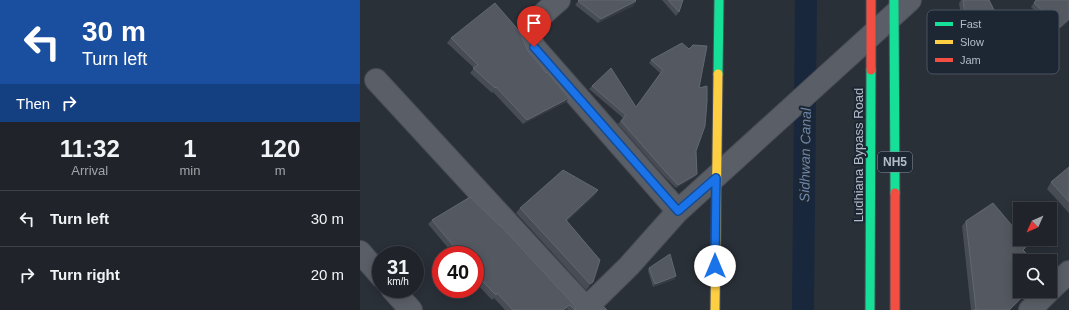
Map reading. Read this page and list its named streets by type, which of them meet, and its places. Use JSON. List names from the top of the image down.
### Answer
{
  "streets": {
    "main road": ["Ludhiana Bypass Road", "NH5"]
  },
  "water": ["Sidhwan Canal"],
  "legend": ["Fast", "Slow", "Jam"],
  "north": "bottom left",
  "page": {
    "turn": ["30 m", "Turn left"],
    "then": "Then",
    "eta": [
      "11:32",
      "Arrival",
      "1",
      "min",
      "120",
      "m"
    ],
    "list": [
      {
        "name": "Turn left",
        "value": "30 m"
      },
      {
        "name": "Turn right",
        "value": "20 m"
      }
    ],
    "speed": "31 km/h",
    "limit": "40"
  }
}
